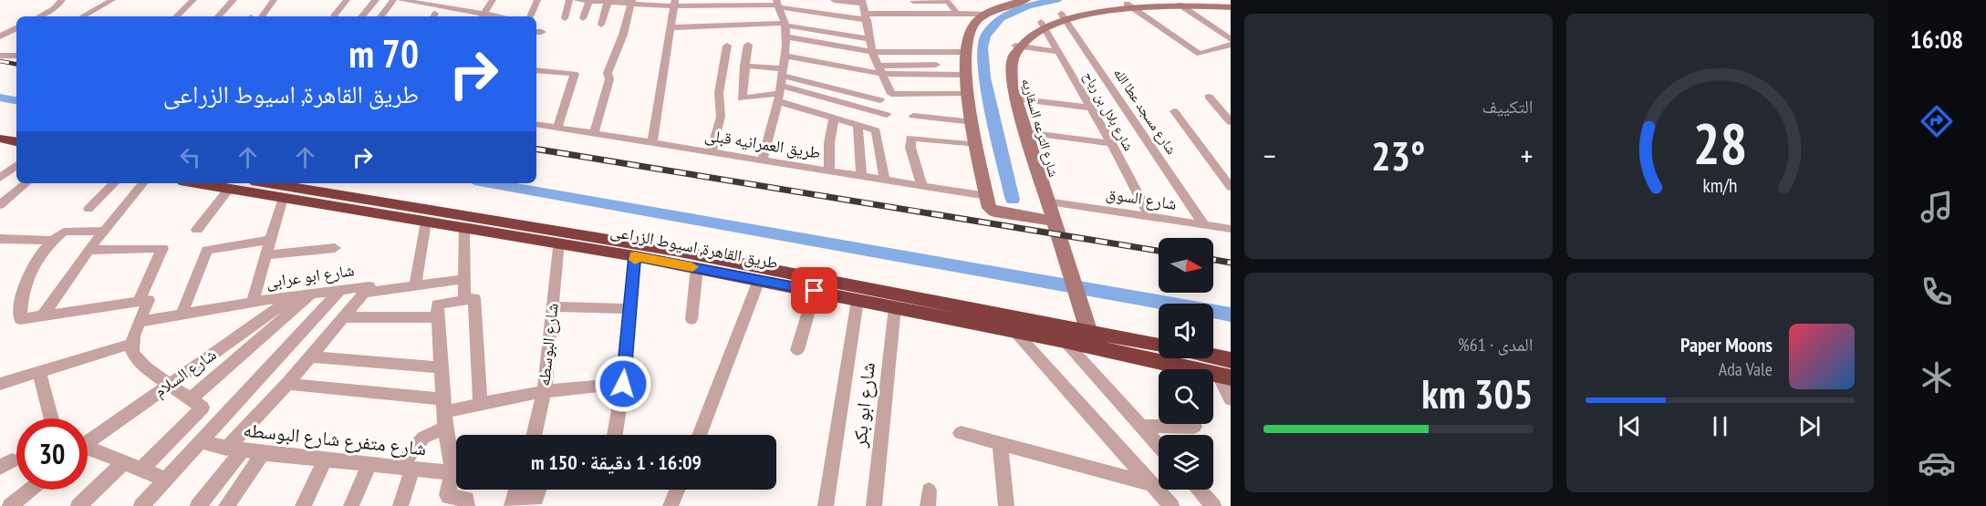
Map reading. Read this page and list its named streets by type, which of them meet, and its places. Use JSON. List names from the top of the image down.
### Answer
{
  "streets": {
    "highway": ["طريق القاهرة, اسيوط الزراعى"],
    "street": [
      "شارع بلال بن رباح",
      "شارع مسجد عطا الله",
      "شارع الترعه السقاريه",
      "طريق العمرانيه قبلى",
      "شارع السوق",
      "شارع ابو عرابى",
      "شارع البوسطه",
      "شارع السلام",
      "شارع ابو بكر",
      "شارع متفرع شارع البوسطه"
    ]
  },
  "crossings": [
    ["شارع بلال بن رباح", "شارع السوق"],
    ["شارع مسجد عطا الله", "شارع السوق"],
    ["شارع الترعه السقاريه", "شارع السوق"],
    ["شارع الترعه السقاريه", "طريق القاهرة, اسيوط الزراعى"],
    ["طريق القاهرة, اسيوط الزراعى", "شارع البوسطه"],
    ["طريق القاهرة, اسيوط الزراعى", "شارع ابو بكر"],
    ["شارع ابو عرابى", "شارع السلام"],
    ["شارع ابو عرابى", "شارع متفرع شارع البوسطه"]
  ],
  "north": "right",
  "page": {
    "tabs": "16:08",
    "tile": [
      "التكييف",
      ["المدى · 61%", "305 km"]
    ],
    "turn": ["70 m", "طريق القاهرة, اسيوط الزراعى"],
    "heat": ["−", "23°", "+"],
    "song": ["Paper Moons", "Ada Vale"],
    "limit": "30",
    "trip": "16:09 · 1 دقيقة · 150 m",
    "gauge": ["28", "km/h"]
  }
}
